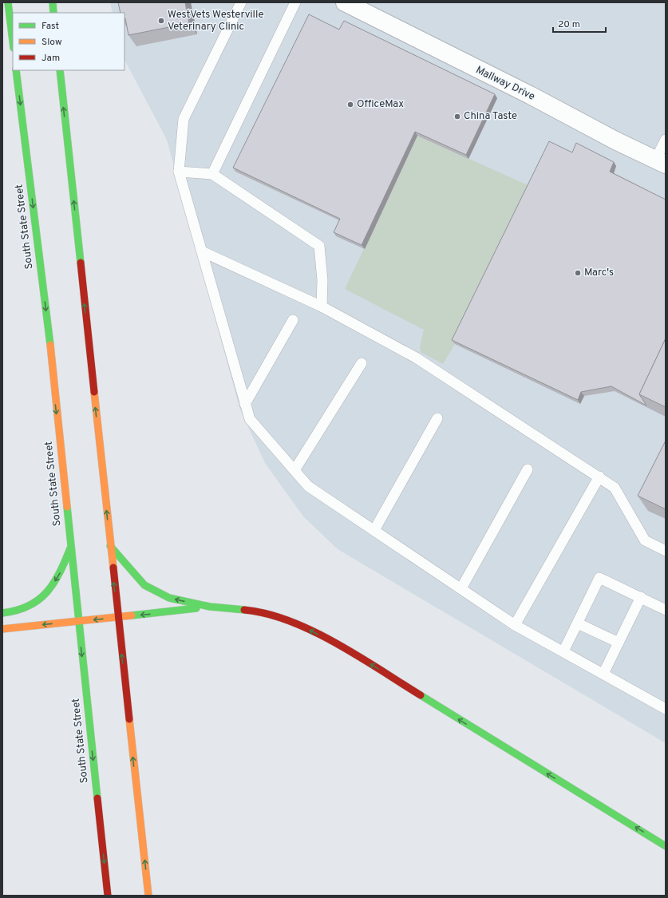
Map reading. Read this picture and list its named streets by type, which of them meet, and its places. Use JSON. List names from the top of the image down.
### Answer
{
  "streets": {
    "main road": ["South State Street"],
    "street": ["Mallway Drive"]
  },
  "places": [
    "WestVets Westerville Veterinary Clinic",
    "OfficeMax",
    "China Taste",
    "Marc's"
  ],
  "legend": ["Fast", "Slow", "Jam"],
  "scale_bar": "20 m"
}
